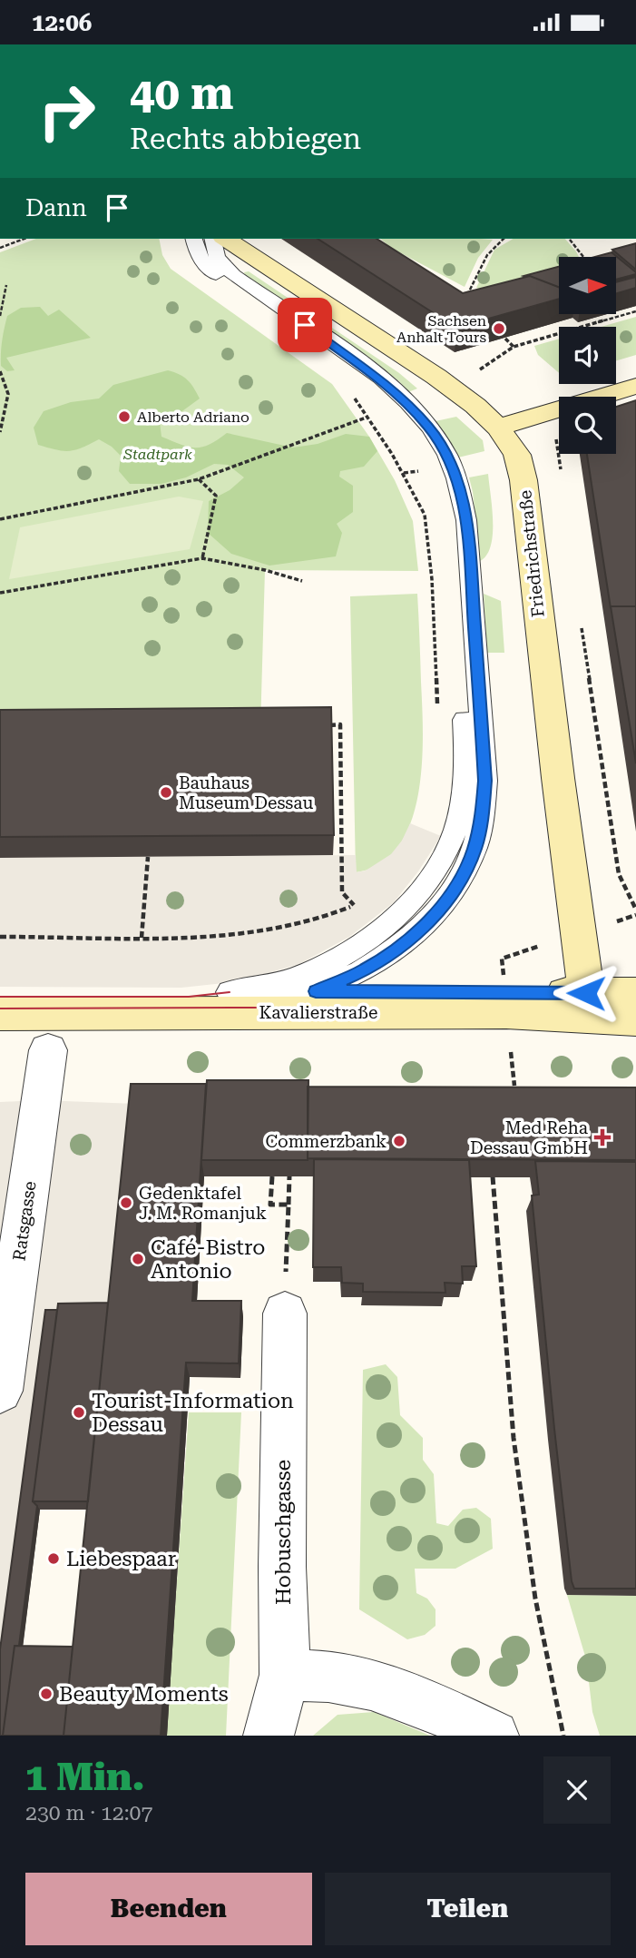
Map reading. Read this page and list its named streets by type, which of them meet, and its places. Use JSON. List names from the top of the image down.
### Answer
{
  "streets": {
    "street": [
      "Friedrichstraße",
      "Kavalierstraße",
      "Ratsgasse",
      "Hobuschgasse"
    ]
  },
  "crossings": [
    ["Friedrichstraße", "Kavalierstraße"]
  ],
  "parks": ["Stadtpark"],
  "places": {
    "other": [
      "Sachsen Anhalt Tours",
      "Alberto Adriano",
      "Bauhaus Museum Dessau",
      "Commerzbank",
      "Gedenktafel J. M. Romanjuk",
      "Café-Bistro Antonio",
      "Tourist-Information Dessau",
      "Liebespaar",
      "Beauty Moments"
    ],
    "health": ["Med Reha Dessau GmbH"]
  },
  "north": "right",
  "page": {
    "status": "12:06",
    "turn": ["40 m", "Rechts abbiegen"],
    "then": "Dann",
    "heading": ["1 Min.", "230 m · 12:07"],
    "buttons": ["Beenden", "Teilen"]
  }
}
